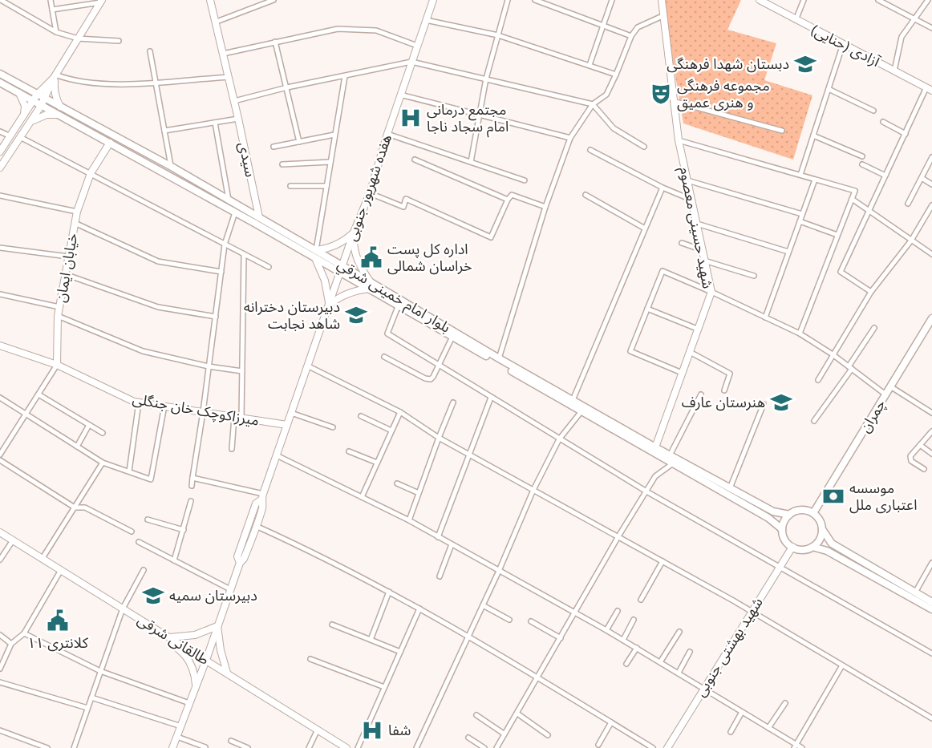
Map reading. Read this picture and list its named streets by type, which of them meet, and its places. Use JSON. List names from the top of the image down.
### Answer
{
  "streets": {
    "main road": [
      "آزادی (حنایی)",
      "سیدی",
      "هفده شهریور جنوبی",
      "شهید حسینی معصوم",
      "خیابان ایمان",
      "بلوار امام خمینی شرقي",
      "میرزاکوچک خان جنگلی",
      "چمران",
      "طالقانی شرقی",
      "شهید بهشتی جنوبی"
    ]
  },
  "crossings": [
    ["سیدی", "بلوار امام خمینی شرقي"],
    ["هفده شهریور جنوبی", "بلوار امام خمینی شرقي"],
    ["هفده شهریور جنوبی", "میرزاکوچک خان جنگلی"],
    ["هفده شهریور جنوبی", "طالقانی شرقی"],
    ["شهید حسینی معصوم", "بلوار امام خمینی شرقي"],
    ["خیابان ایمان", "بلوار امام خمینی شرقي"],
    ["خیابان ایمان", "میرزاکوچک خان جنگلی"],
    ["بلوار امام خمینی شرقي", "چمران"],
    ["بلوار امام خمینی شرقي", "شهید بهشتی جنوبی"],
    ["چمران", "شهید بهشتی جنوبی"]
  ],
  "places": {
    "school or university": [
      "دبستان شهدا فرهنگی",
      "دبیرستان دخترانه شاهد نجابت",
      "هنرستان عارف",
      "دبیرستان سمیه"
    ],
    "theatre": ["مجموعه فرهنگی و هنری عمیق"],
    "hospital": ["مجتمع درمانی امام سجاد ناجا", "شفا"],
    "public building": ["اداره کل پست خراسان شمالی", "کلانتری ۱۱"],
    "bank": ["موسسه اعتباری ملل"]
  }
}
